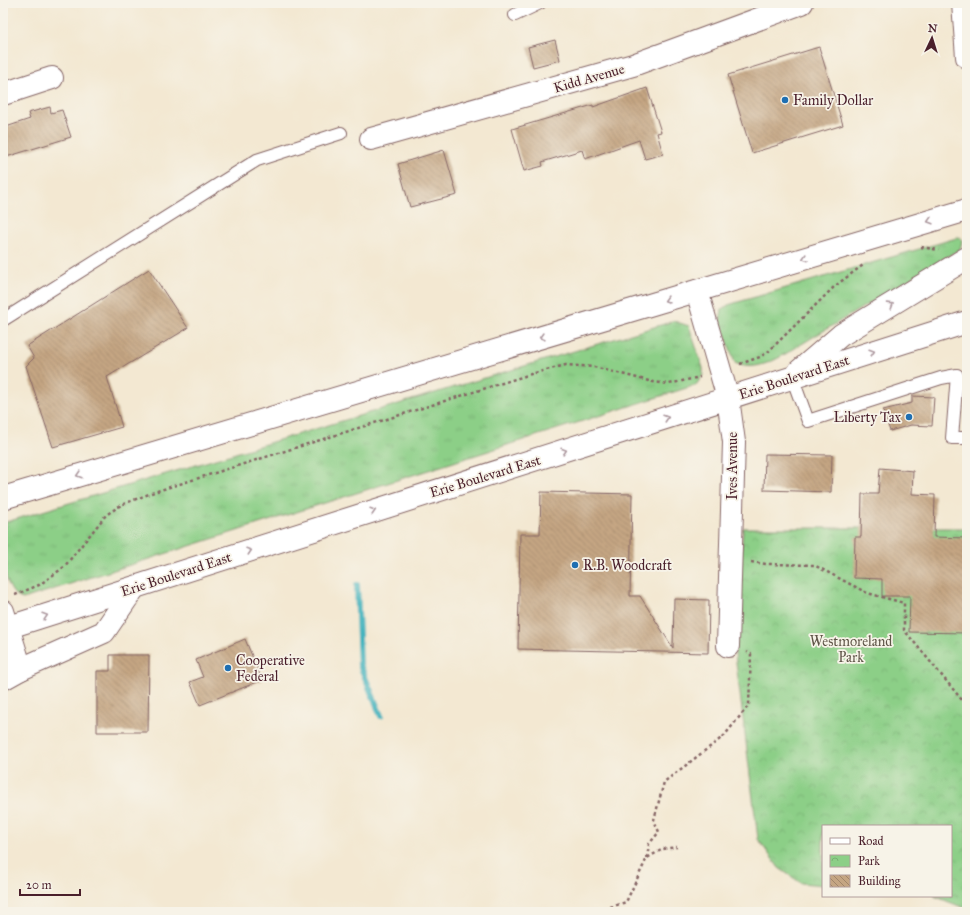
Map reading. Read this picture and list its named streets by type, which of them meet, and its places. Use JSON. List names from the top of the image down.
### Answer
{
  "streets": {
    "main road": ["Kidd Avenue", "Erie Boulevard East", "Ives Avenue"]
  },
  "crossings": [
    ["Erie Boulevard East", "Ives Avenue"]
  ],
  "parks": ["Westmoreland Park"],
  "places": [
    "Family Dollar",
    "Liberty Tax",
    "R.B. Woodcraft",
    "Cooperative Federal"
  ],
  "legend": ["Road", "Park", "Building"],
  "scale_bar": "20 m",
  "north": "top"
}
